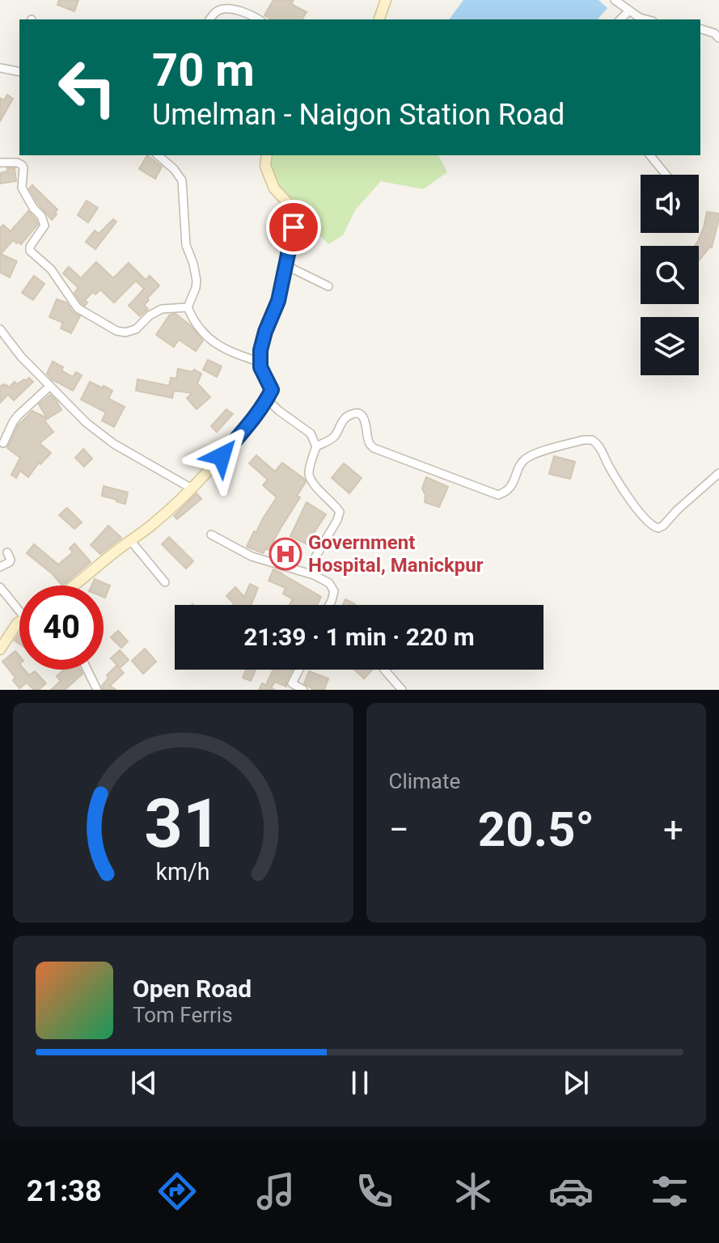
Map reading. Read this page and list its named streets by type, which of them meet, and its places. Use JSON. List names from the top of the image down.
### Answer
{
  "places": {
    "hospital": ["Government Hospital, Manickpur"]
  },
  "page": {
    "turn": ["70 m", "Umelman - Naigon Station Road"],
    "limit": "40",
    "trip": "21:39 · 1 min · 220 m",
    "tile": "Climate",
    "heat": ["−", "20.5°", "+"],
    "song": ["Open Road", "Tom Ferris"],
    "tabs": "21:38",
    "gauge": ["31", "km/h"]
  }
}
